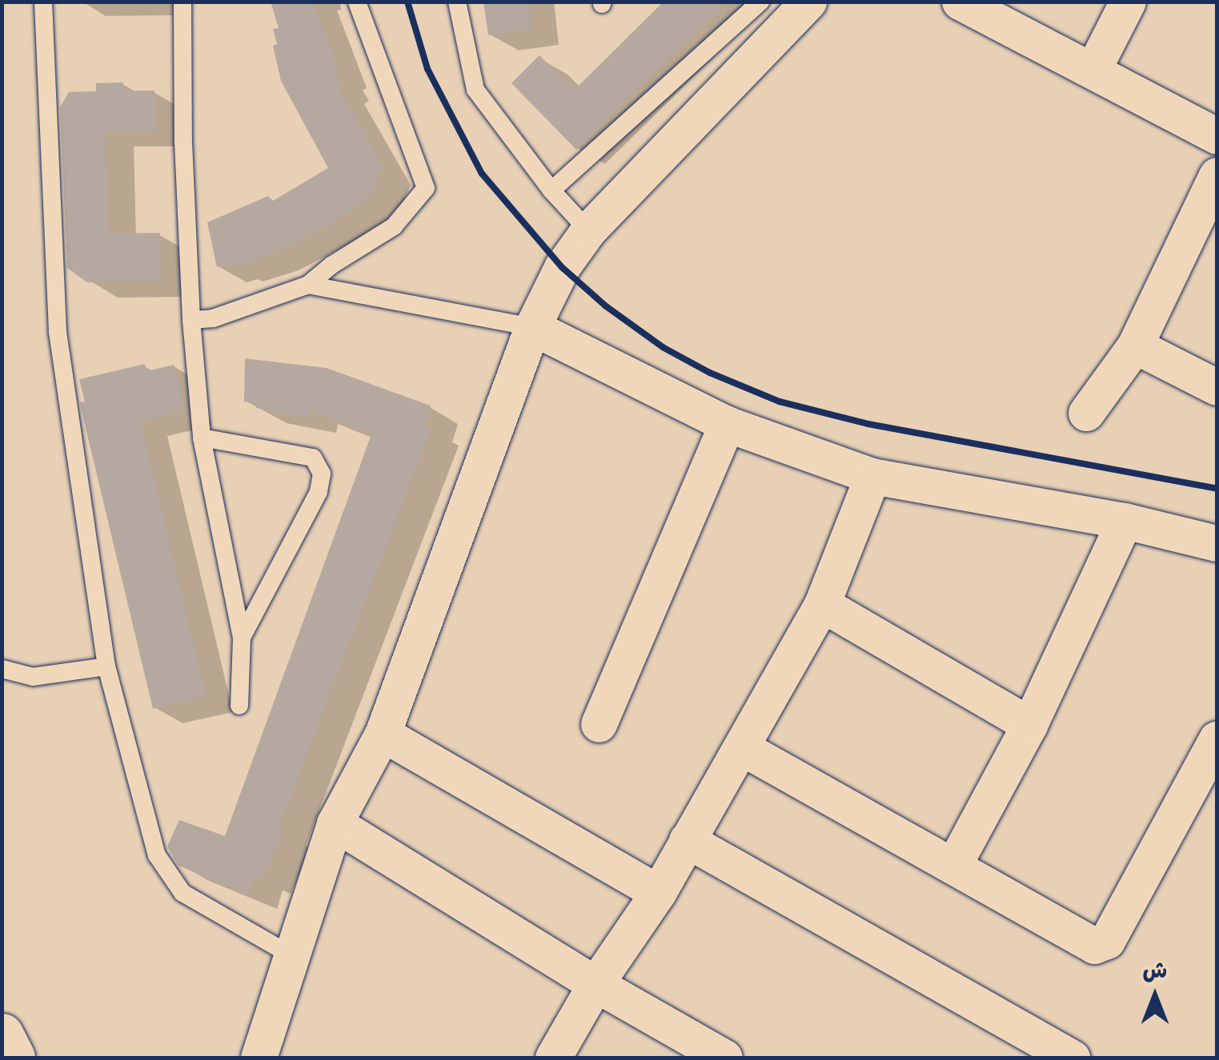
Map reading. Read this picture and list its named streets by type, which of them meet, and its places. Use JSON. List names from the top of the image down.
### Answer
{
  "north": "top"
}
